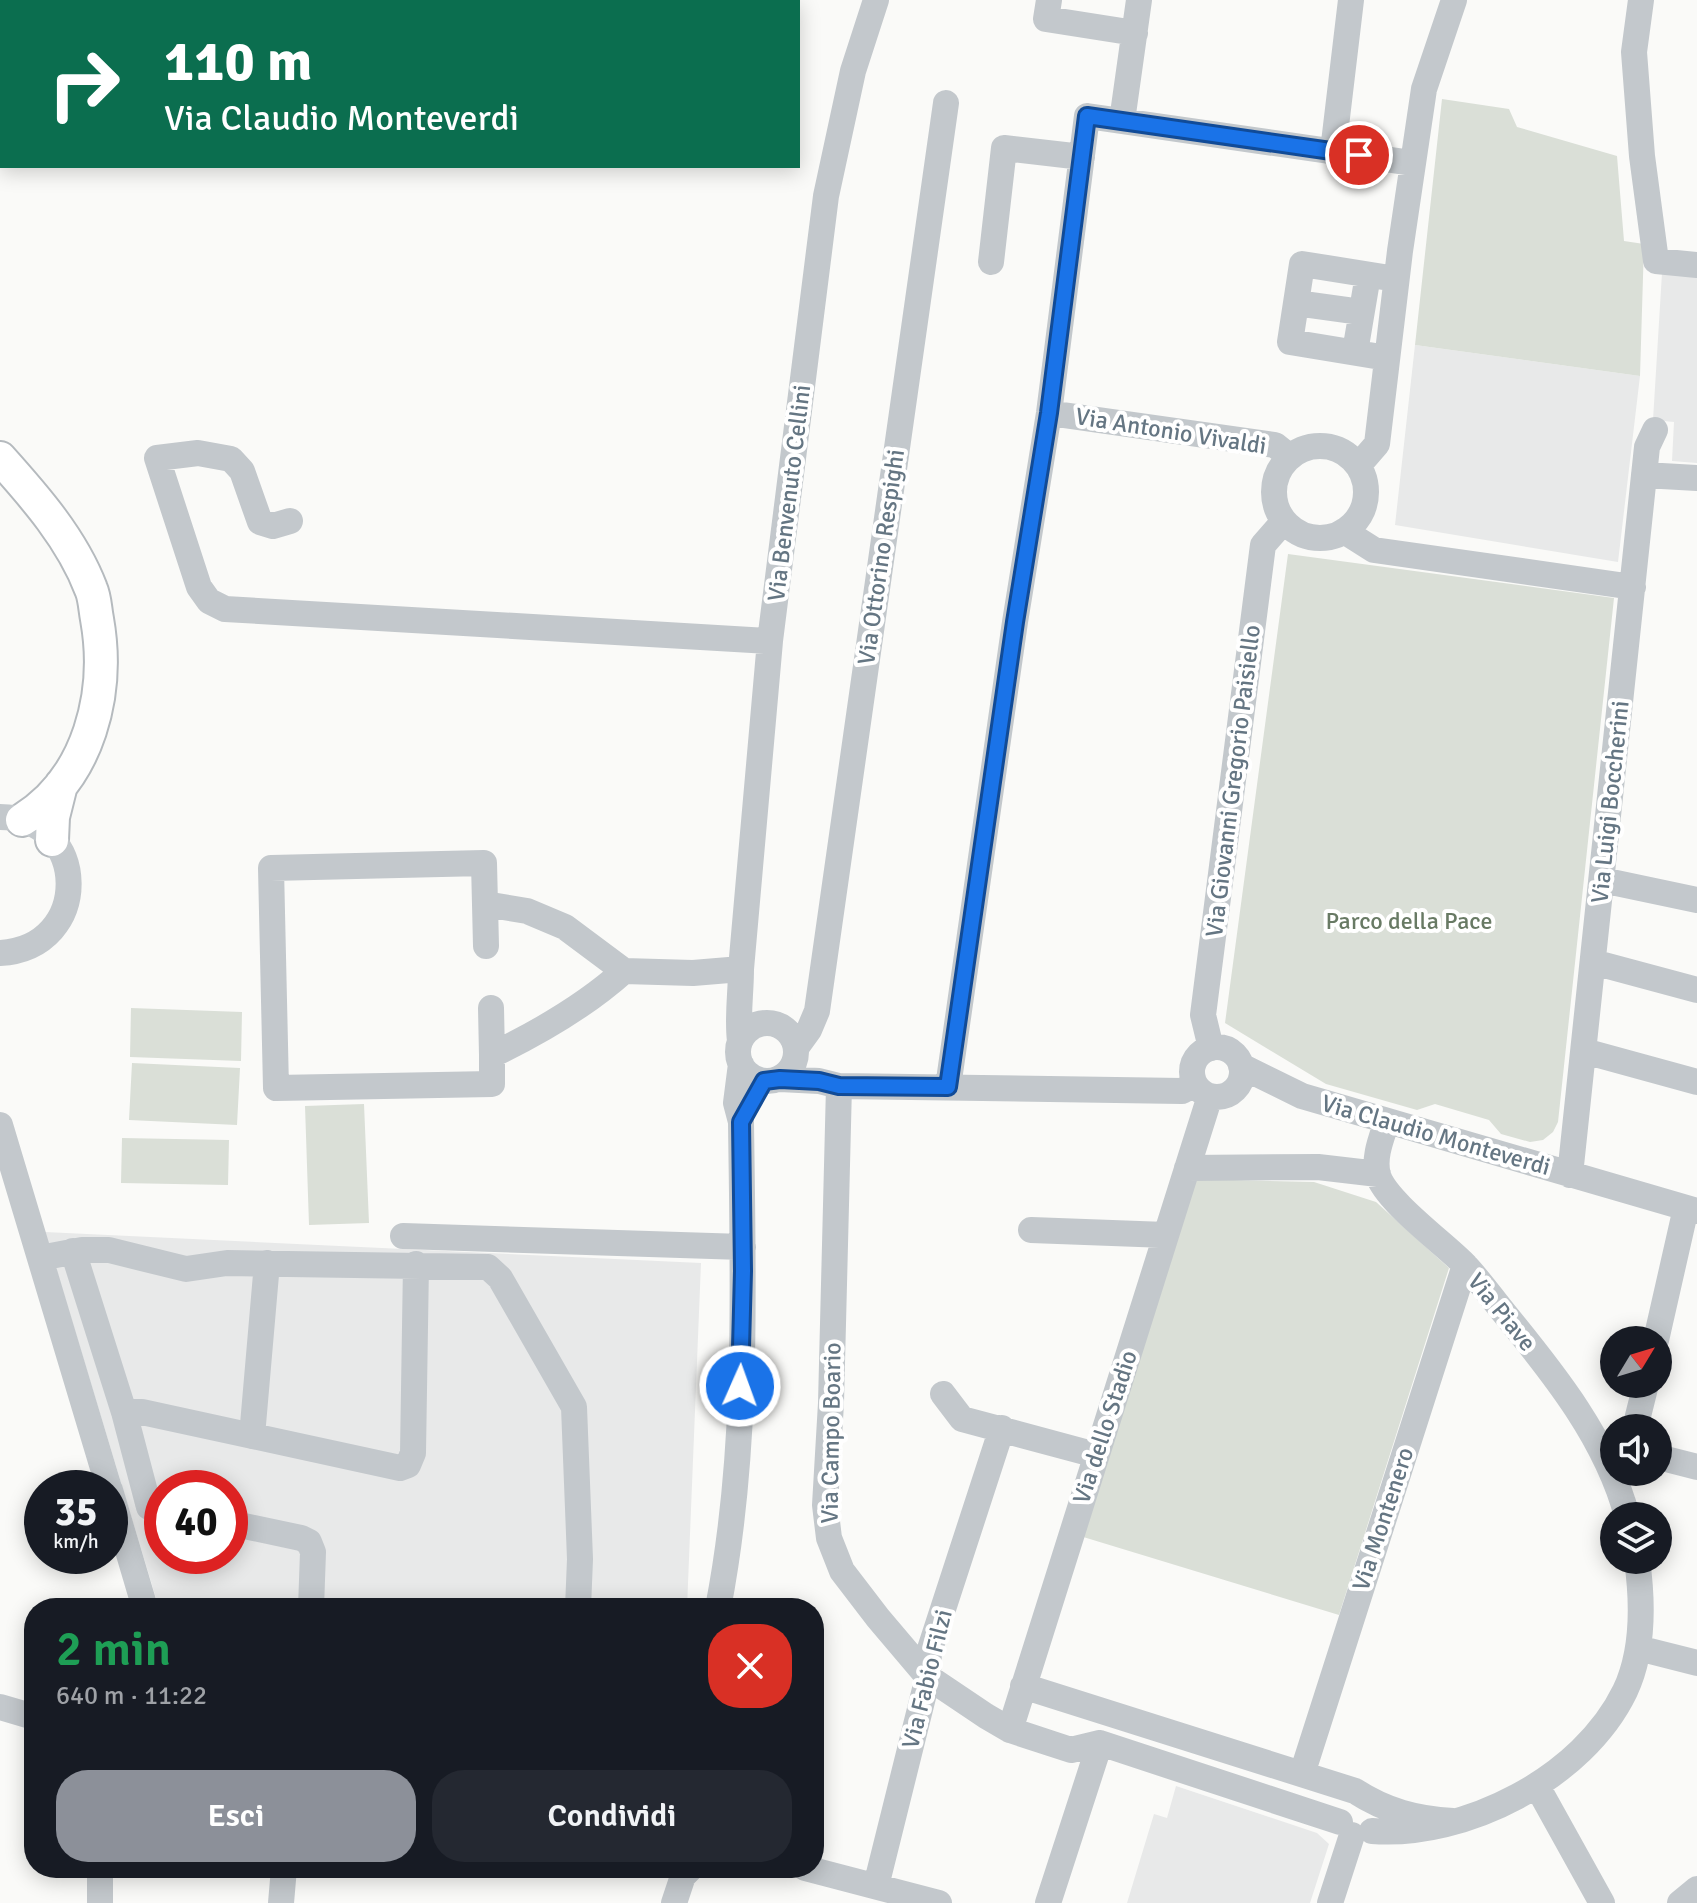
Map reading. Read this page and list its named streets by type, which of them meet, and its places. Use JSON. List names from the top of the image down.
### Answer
{
  "streets": {
    "street": [
      "Via Antonio Vivaldi",
      "Via Benvenuto Cellini",
      "Via Ottorino Respighi",
      "Via Giovanni Gregorio Paisiello",
      "Via Luigi Boccherini",
      "Via Claudio Monteverdi",
      "Via Piave",
      "Via dello Stadio",
      "Via Campo Boario",
      "Via Montenero",
      "Via Fabio Filzi"
    ]
  },
  "crossings": [
    ["Via Antonio Vivaldi", "Via Giovanni Gregorio Paisiello"],
    ["Via Ottorino Respighi", "Via Claudio Monteverdi"],
    ["Via Giovanni Gregorio Paisiello", "Via dello Stadio"],
    ["Via Luigi Boccherini", "Via Claudio Monteverdi"],
    ["Via Claudio Monteverdi", "Via dello Stadio"],
    ["Via Claudio Monteverdi", "Via Campo Boario"],
    ["Via Piave", "Via Montenero"],
    ["Via dello Stadio", "Via Campo Boario"],
    ["Via Campo Boario", "Via Fabio Filzi"]
  ],
  "parks": ["Parco della Pace"],
  "north": "top right",
  "page": {
    "turn": ["110 m", "Via Claudio Monteverdi"],
    "speed": "35 km/h",
    "limit": "40",
    "heading": ["2 min", "640 m · 11:22"],
    "buttons": ["Esci", "Condividi"]
  }
}
